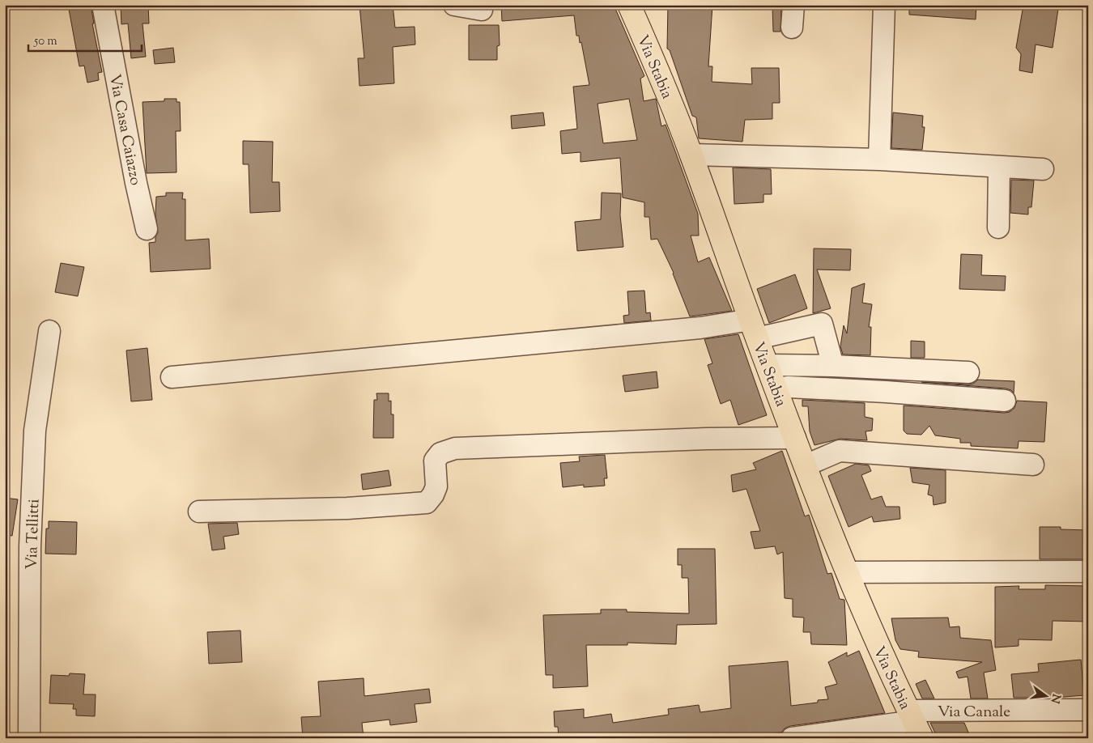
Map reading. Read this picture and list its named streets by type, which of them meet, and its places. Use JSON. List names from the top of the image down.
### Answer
{
  "streets": {
    "main road": ["Via Stabia"],
    "street": ["Via Casa Caiazzo", "Via Tellitti", "Via Canale"]
  },
  "crossings": [
    ["Via Stabia", "Via Canale"]
  ],
  "scale_bar": "50 m",
  "north": "right"
}
